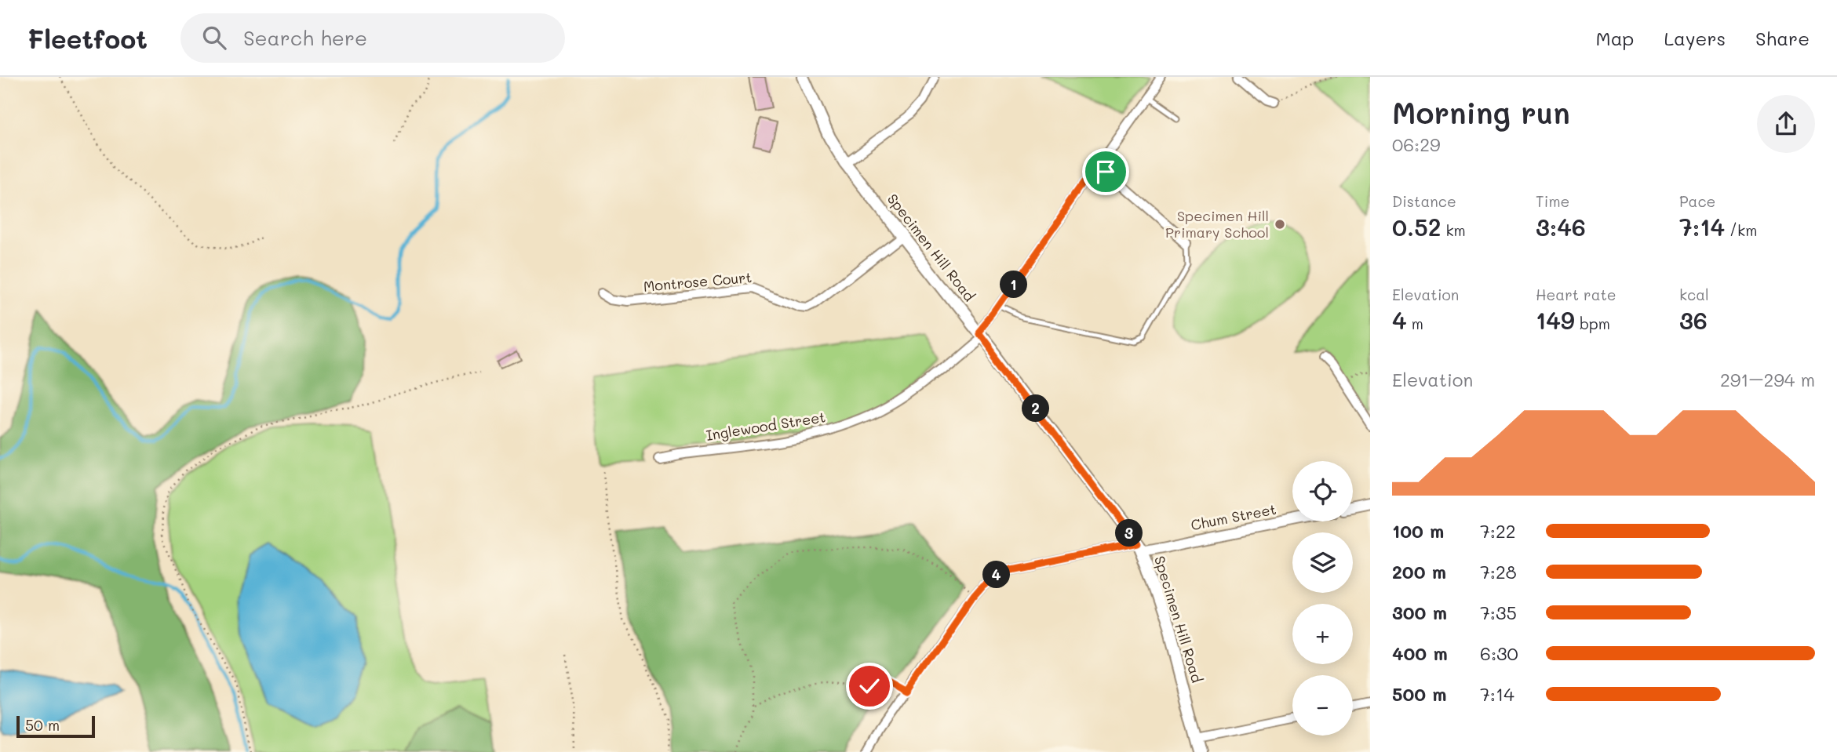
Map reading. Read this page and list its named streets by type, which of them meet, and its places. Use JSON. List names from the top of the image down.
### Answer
{
  "streets": {
    "main road": ["Specimen Hill Road"],
    "street": ["Montrose Court", "Inglewood Street", "Chum Street"]
  },
  "crossings": [
    ["Specimen Hill Road", "Montrose Court"],
    ["Specimen Hill Road", "Inglewood Street"],
    ["Specimen Hill Road", "Chum Street"]
  ],
  "places": ["Specimen Hill Primary School"],
  "scale_bar": "50 m",
  "page": {
    "header": "Fleetfoot",
    "search": "Search here",
    "nav": ["Map", "Layers", "Share"],
    "heading": ["Morning run", "06:29"],
    "stats": [
      ["Distance", "0.52 km"],
      ["Time", "3:46"],
      ["Pace", "7:14 /km"],
      ["Elevation", "4 m"],
      ["Heart rate", "149 bpm"],
      ["kcal", "36"]
    ],
    "pins": [
      "1",
      "2",
      "3",
      "4"
    ],
    "chart": ["Elevation", "291–294 m"],
    "map_buttons": ["+", "−"],
    "list": [
      {
        "name": "100 m",
        "note": "7:22"
      },
      {
        "name": "200 m",
        "note": "7:28"
      },
      {
        "name": "300 m",
        "note": "7:35"
      },
      {
        "name": "400 m",
        "note": "6:30"
      },
      {
        "name": "500 m",
        "note": "7:14"
      }
    ],
    "scale": "50 m"
  }
}
